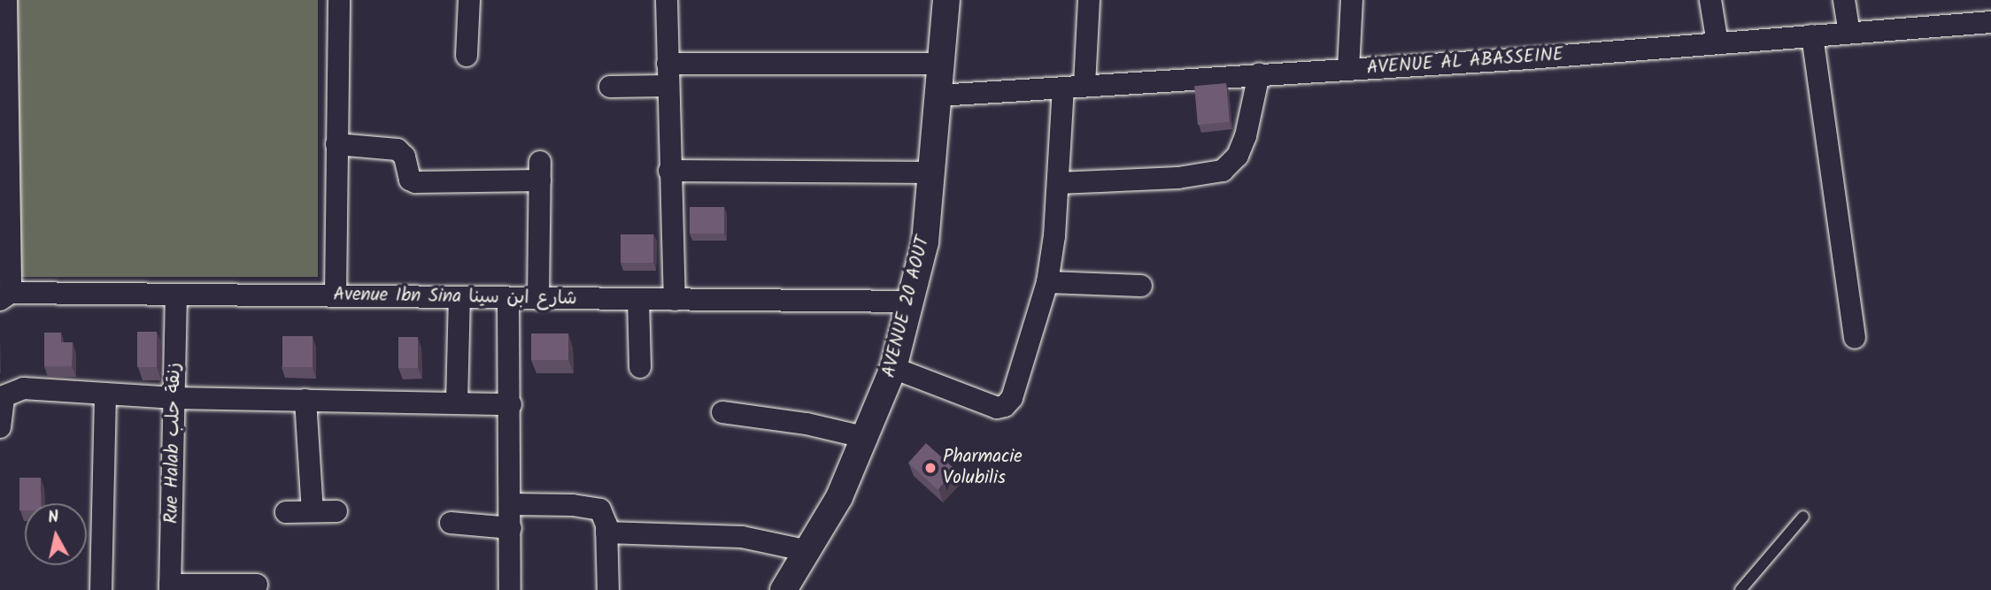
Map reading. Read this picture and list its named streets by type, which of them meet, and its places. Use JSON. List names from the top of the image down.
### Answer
{
  "streets": {
    "street": [
      "AVENUE AL ABASSEINE",
      "Avenue Ibn Sina شارع ابن سينا",
      "AVENUE 20 AOUT",
      "Rue Halab زنقة حلب"
    ]
  },
  "crossings": [
    ["AVENUE AL ABASSEINE", "AVENUE 20 AOUT"],
    ["Avenue Ibn Sina شارع ابن سينا", "AVENUE 20 AOUT"],
    ["Avenue Ibn Sina شارع ابن سينا", "Rue Halab زنقة حلب"]
  ],
  "places": ["Pharmacie Volubilis"],
  "north": "top"
}
